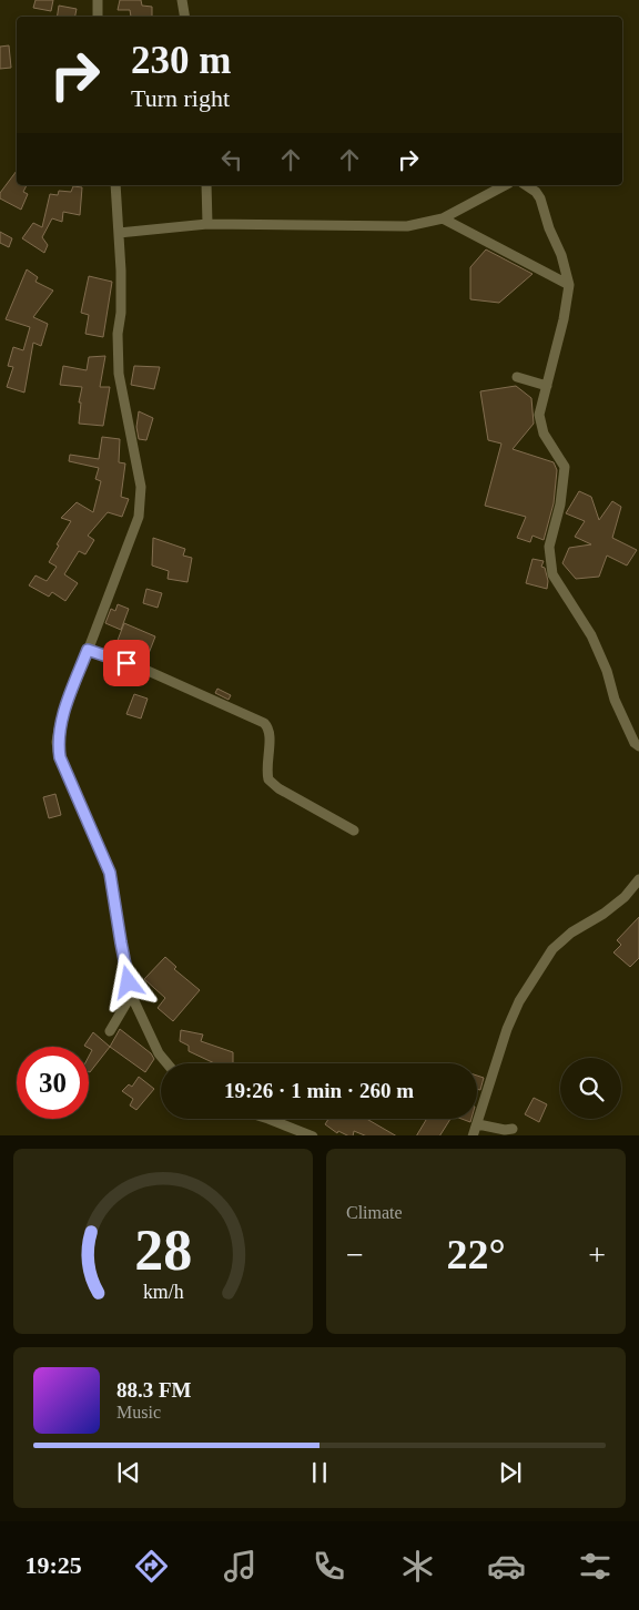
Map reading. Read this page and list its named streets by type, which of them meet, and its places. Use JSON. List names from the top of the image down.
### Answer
{
  "page": {
    "turn": ["230 m", "Turn right"],
    "limit": "30",
    "trip": "19:26 · 1 min · 260 m",
    "tile": "Climate",
    "heat": ["−", "22°", "+"],
    "song": ["88.3 FM", "Music"],
    "tabs": "19:25",
    "gauge": ["28", "km/h"]
  }
}
